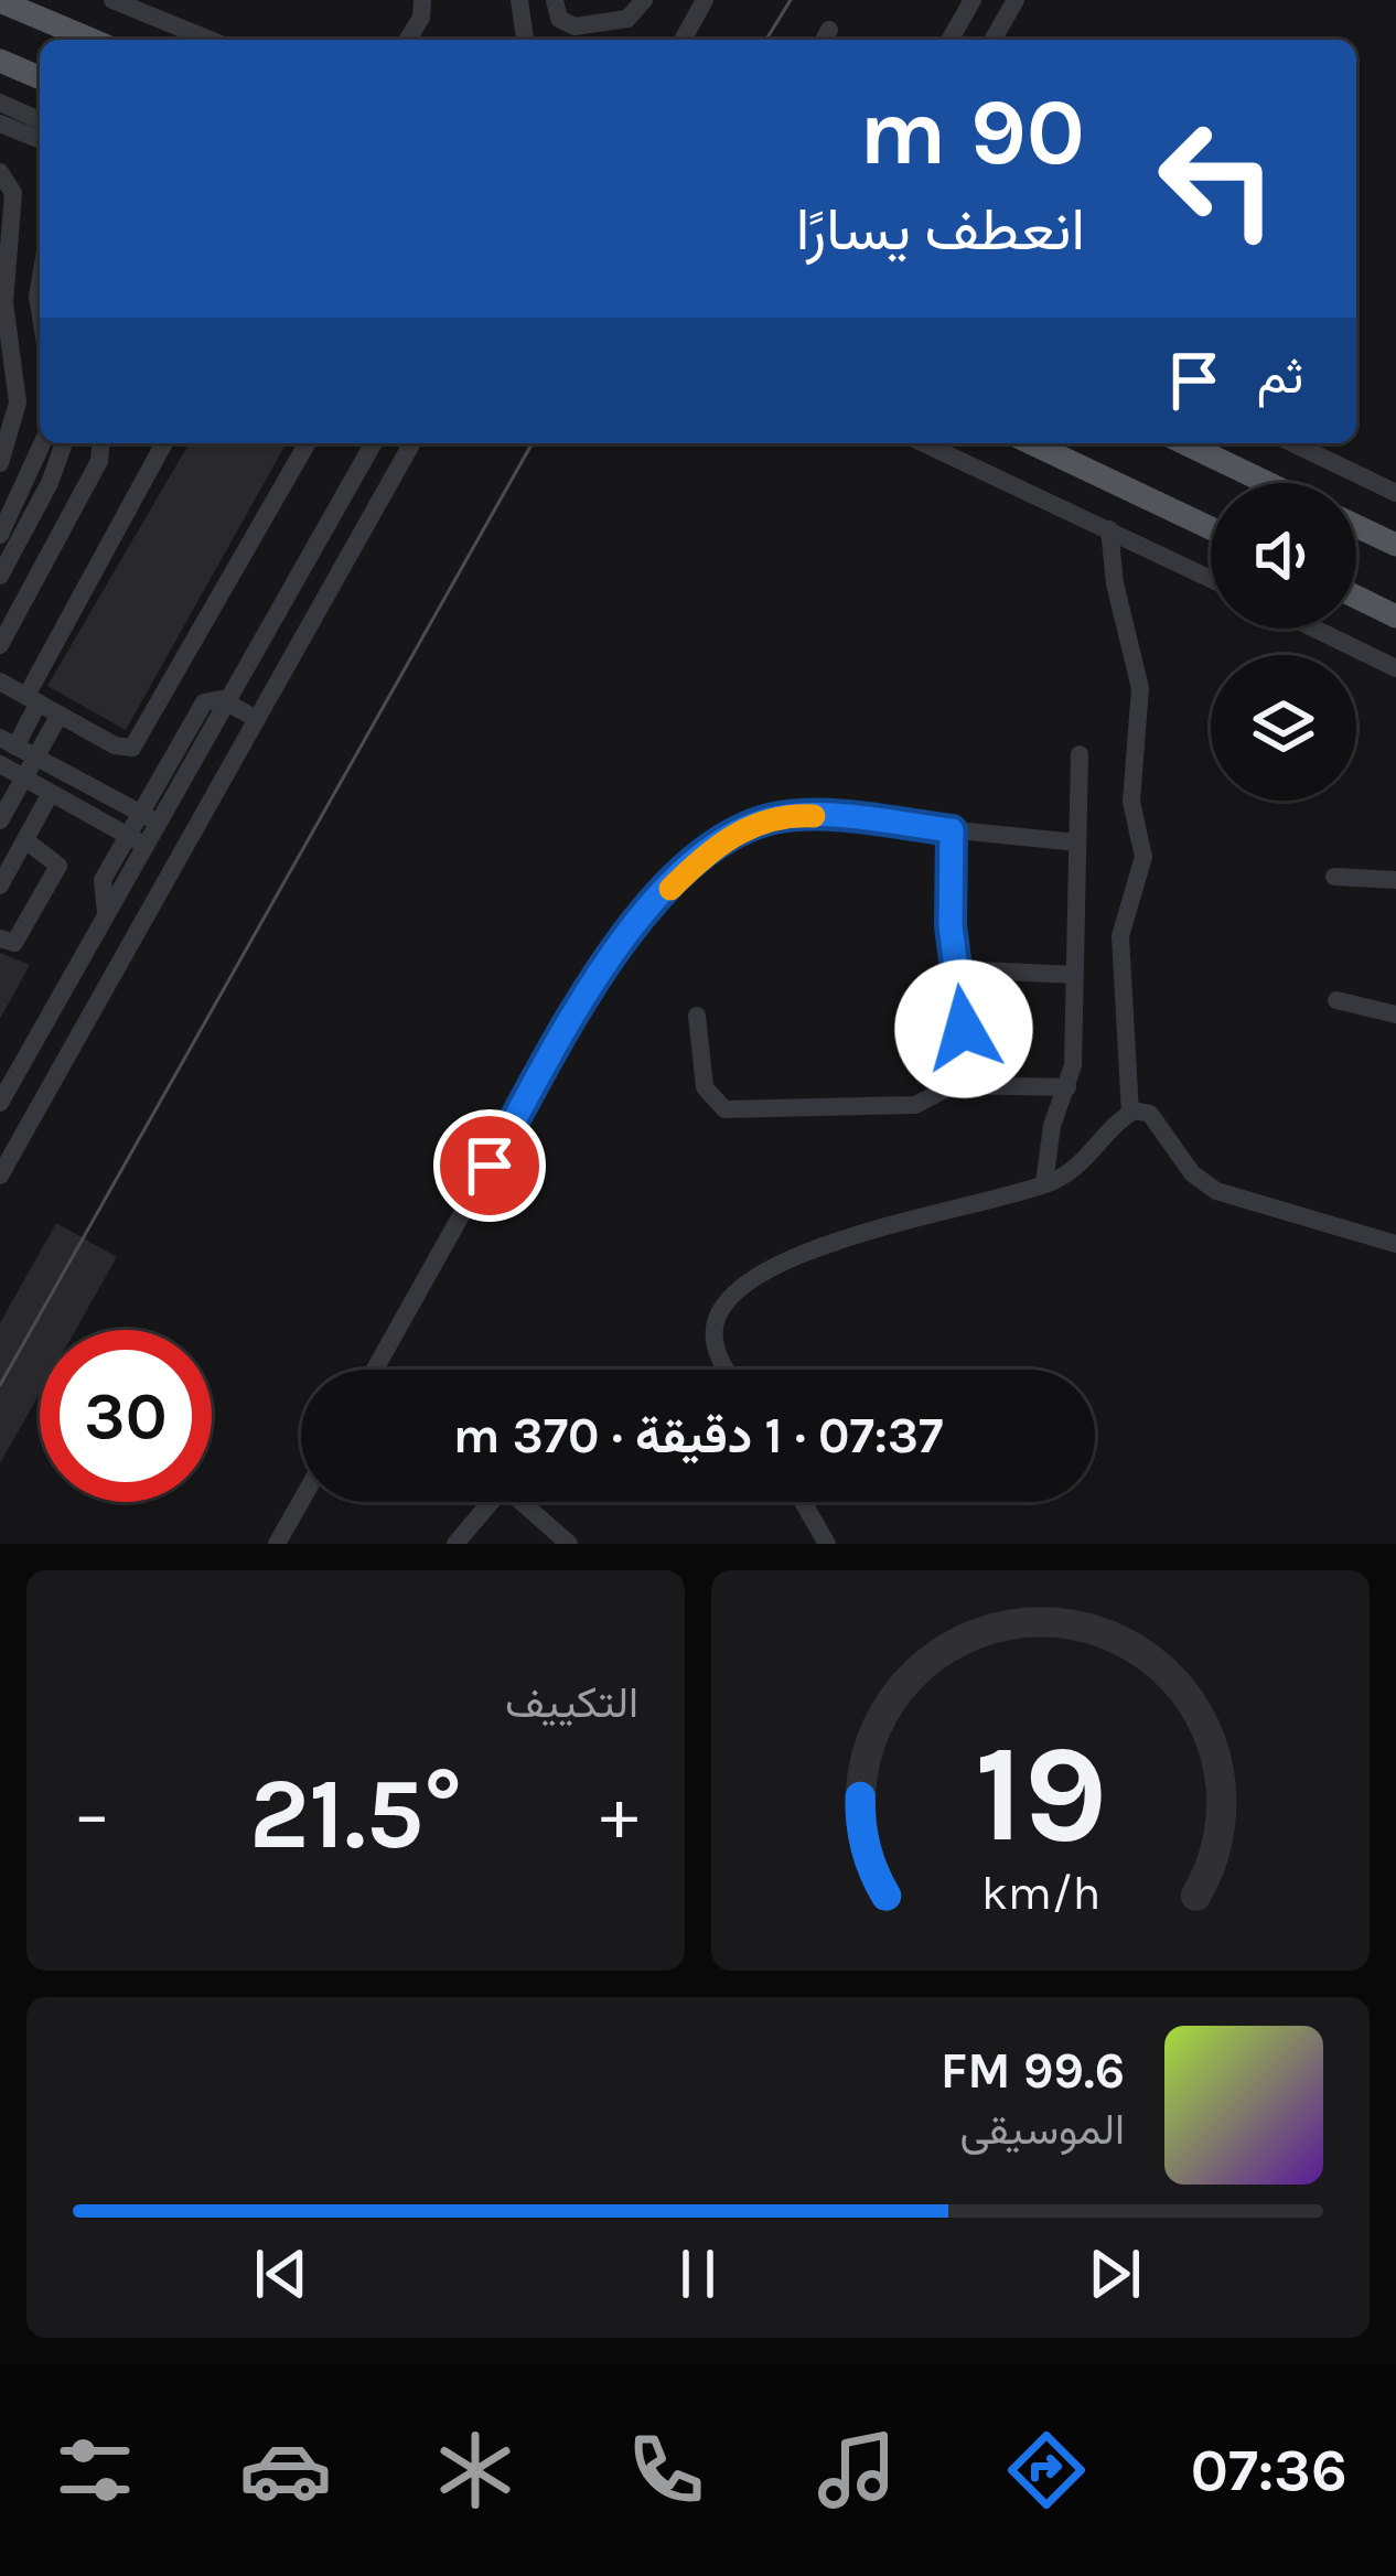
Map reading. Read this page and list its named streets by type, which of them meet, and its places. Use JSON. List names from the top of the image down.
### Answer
{
  "page": {
    "turn": ["90 m", "انعطف يسارًا"],
    "then": "ثم",
    "limit": "30",
    "trip": "07:37 · 1 دقيقة · 370 m",
    "tile": "التكييف",
    "heat": ["−", "21.5°", "+"],
    "song": ["99.6 FM", "الموسيقى"],
    "tabs": "07:36",
    "gauge": ["19", "km/h"]
  }
}
